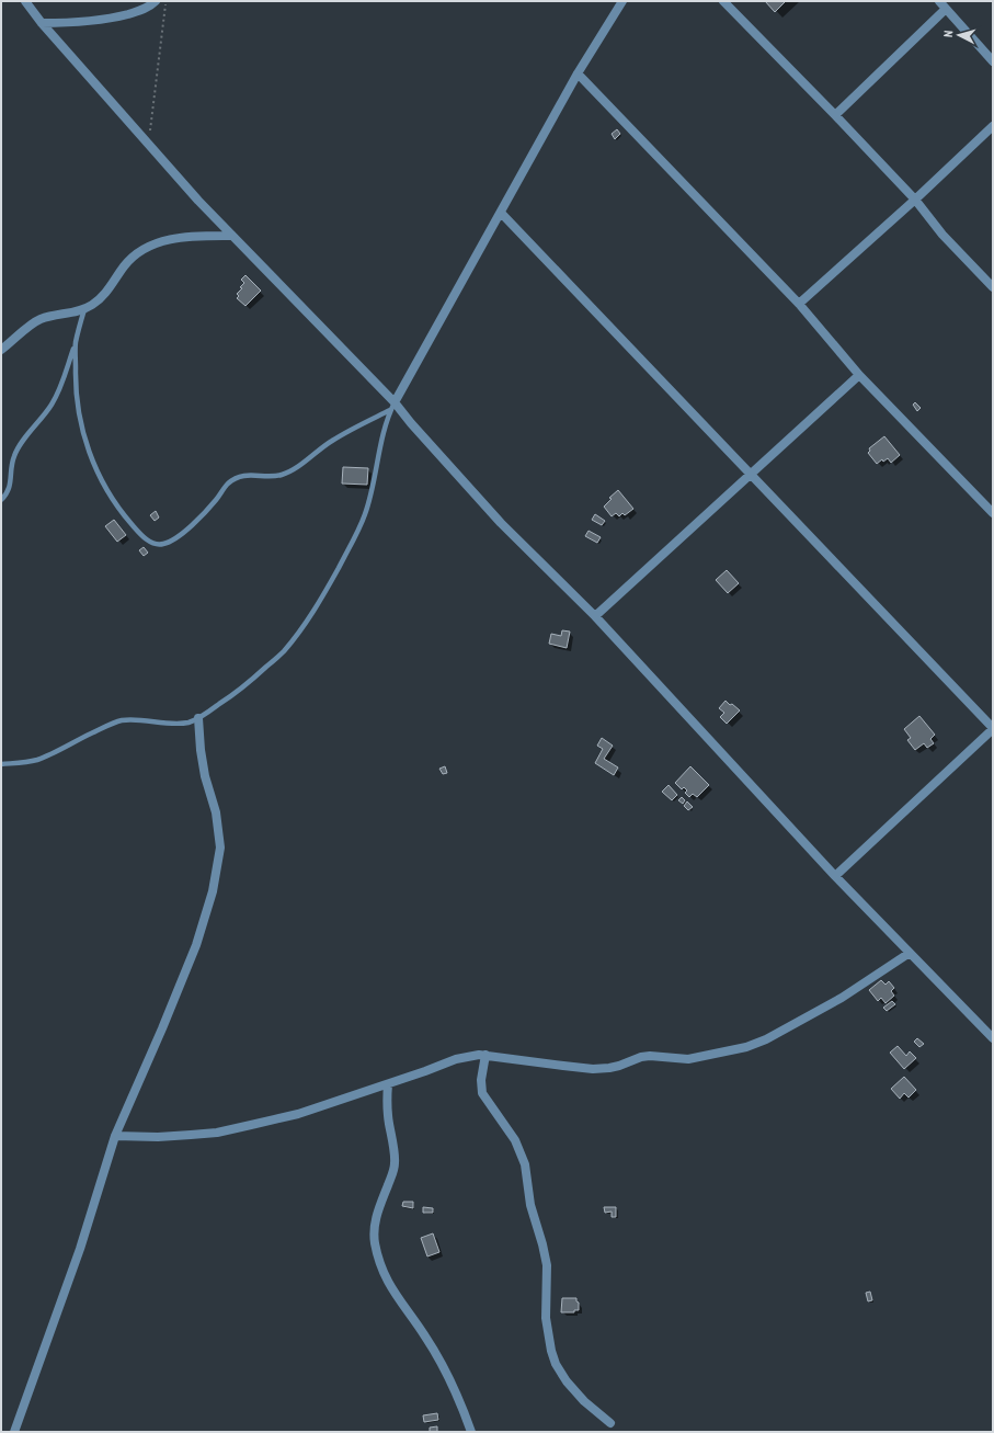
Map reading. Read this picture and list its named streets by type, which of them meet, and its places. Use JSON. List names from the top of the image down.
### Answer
{
  "north": "left"
}
